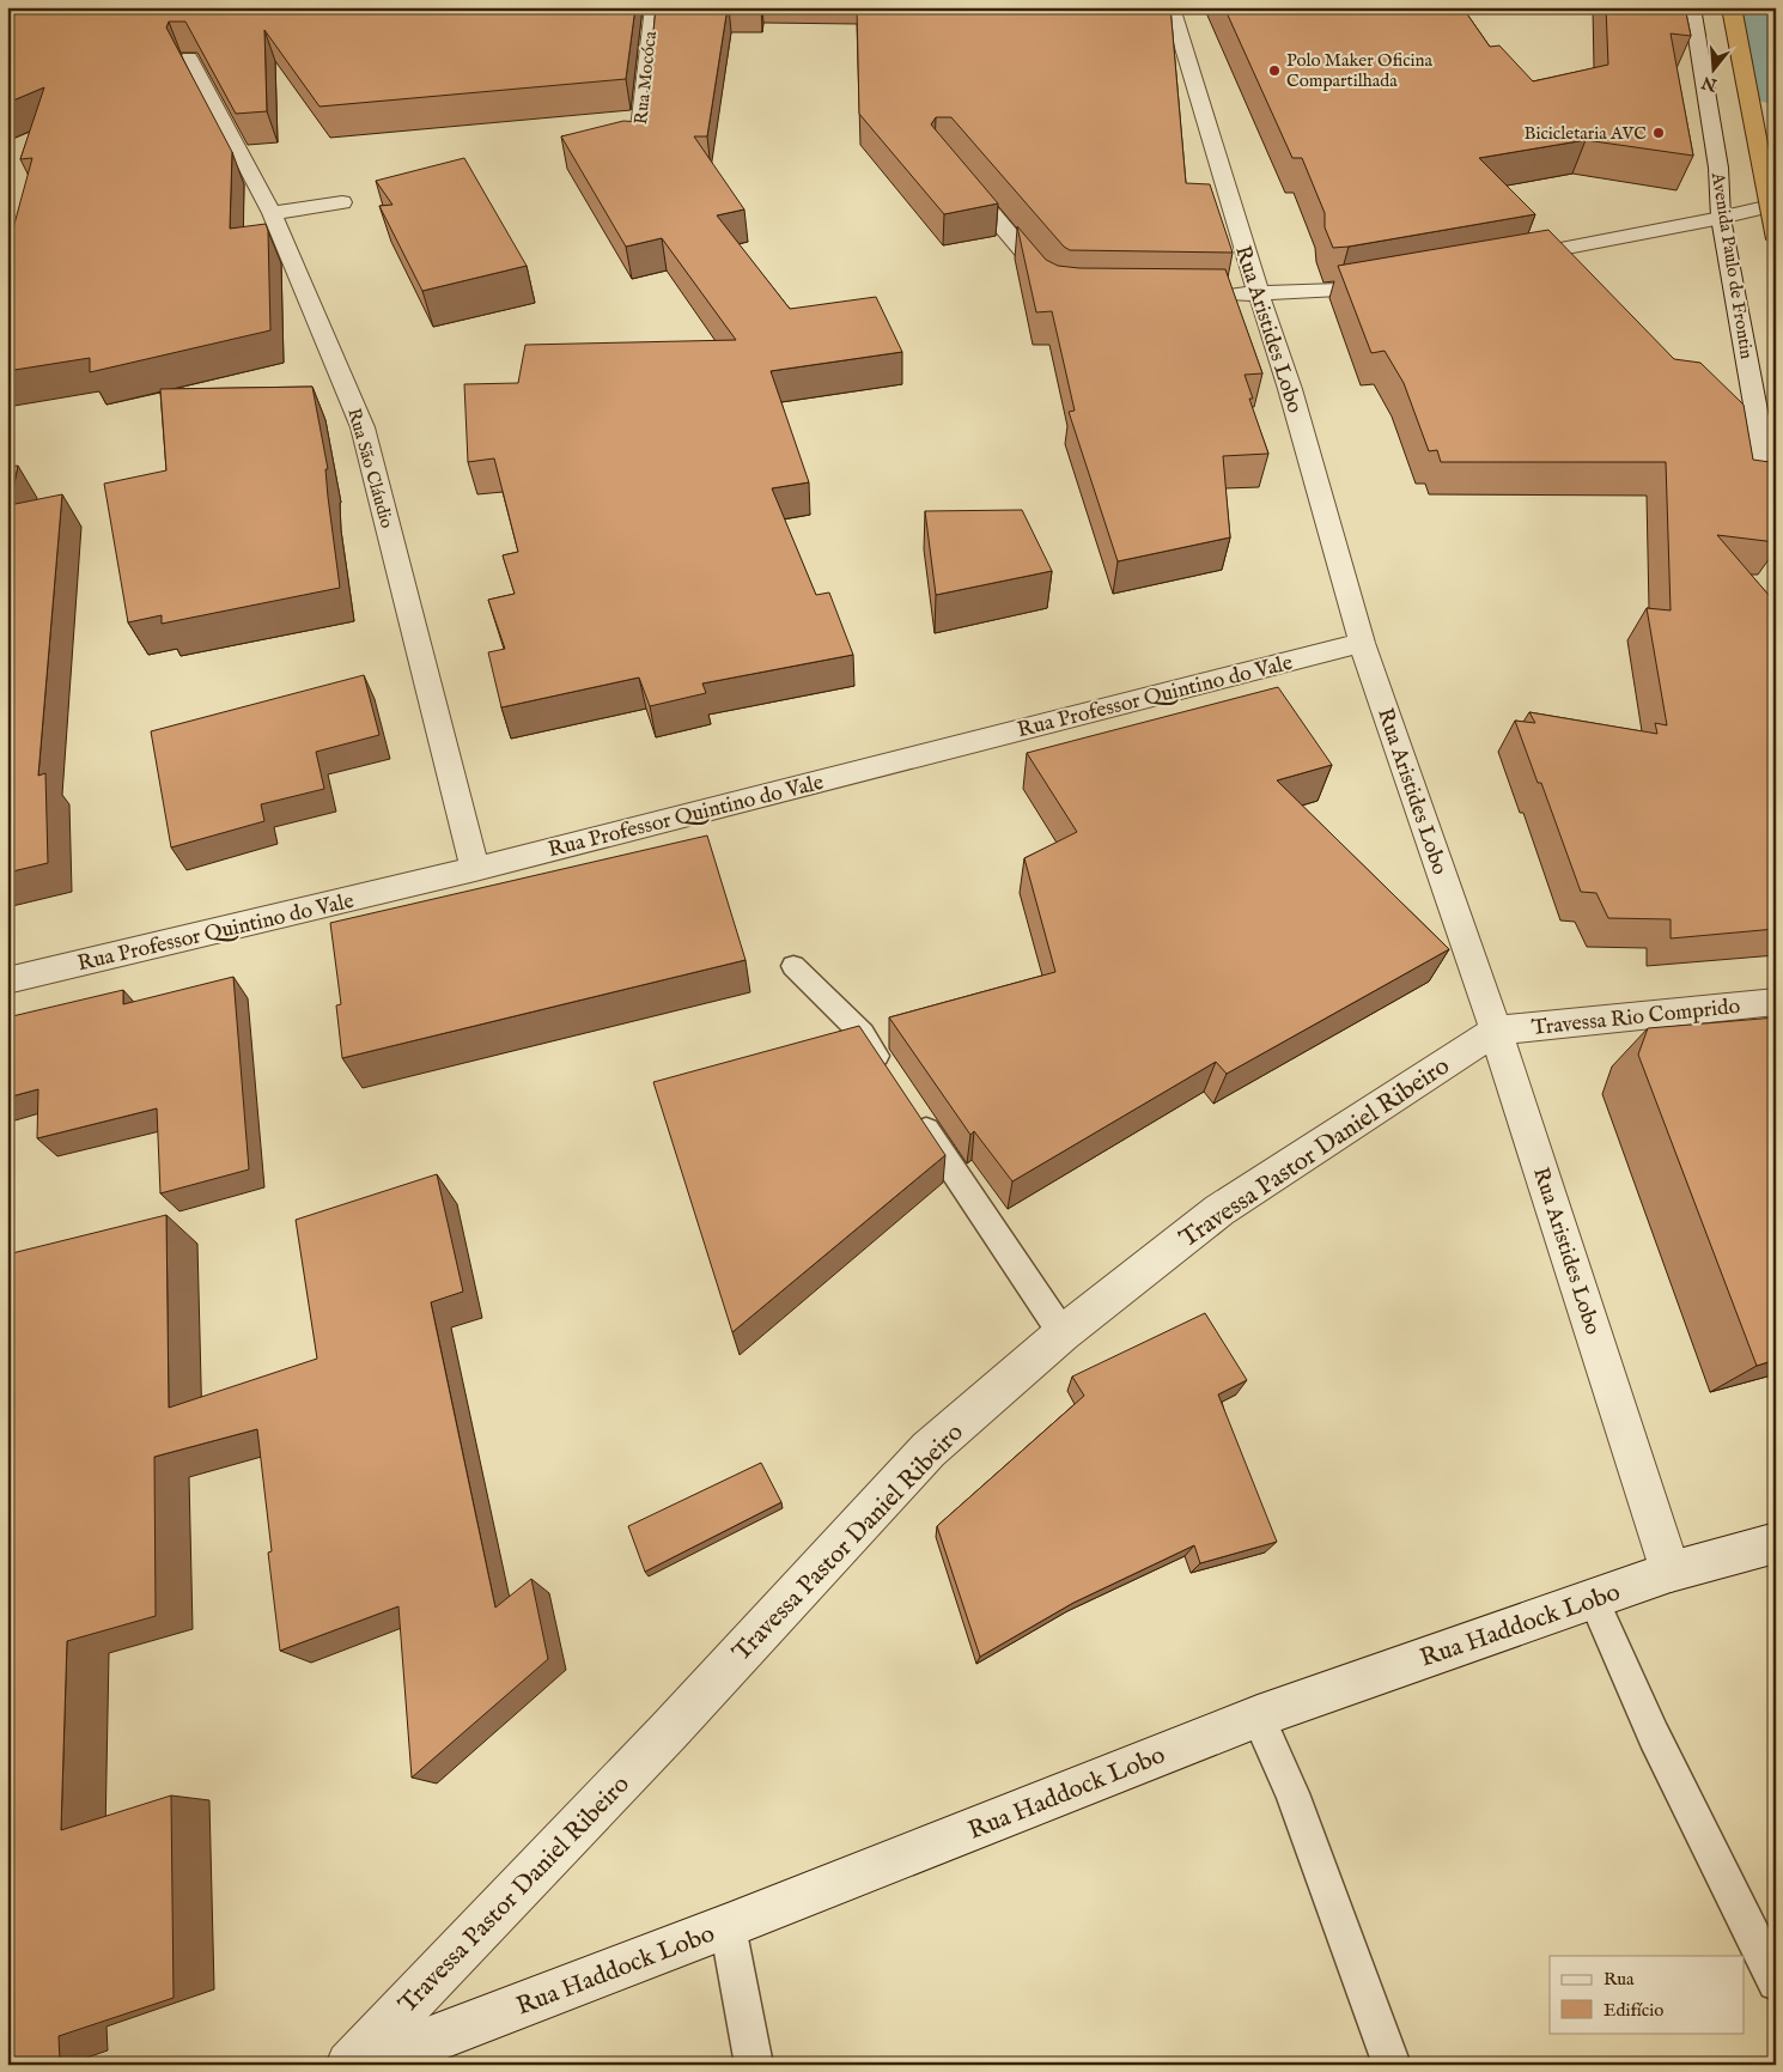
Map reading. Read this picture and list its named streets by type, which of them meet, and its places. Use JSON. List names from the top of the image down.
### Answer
{
  "streets": {
    "street": [
      "Rua Mocóca",
      "Avenida Paulo de Frontin",
      "Rua Aristides Lobo",
      "Rua São Cláudio",
      "Rua Professor Quintino do Vale",
      "Travessa Rio Comprido",
      "Travessa Pastor Daniel Ribeiro",
      "Rua Haddock Lobo"
    ]
  },
  "crossings": [
    ["Rua Aristides Lobo", "Rua Professor Quintino do Vale"],
    ["Rua Aristides Lobo", "Travessa Rio Comprido"],
    ["Rua Aristides Lobo", "Travessa Pastor Daniel Ribeiro"],
    ["Rua Aristides Lobo", "Rua Haddock Lobo"],
    ["Rua São Cláudio", "Rua Professor Quintino do Vale"],
    ["Travessa Rio Comprido", "Travessa Pastor Daniel Ribeiro"]
  ],
  "places": ["Polo Maker Oficina Compartilhada", "Bicicletaria AVC"],
  "legend": ["Rua", "Edifício"],
  "north": "bottom"
}
